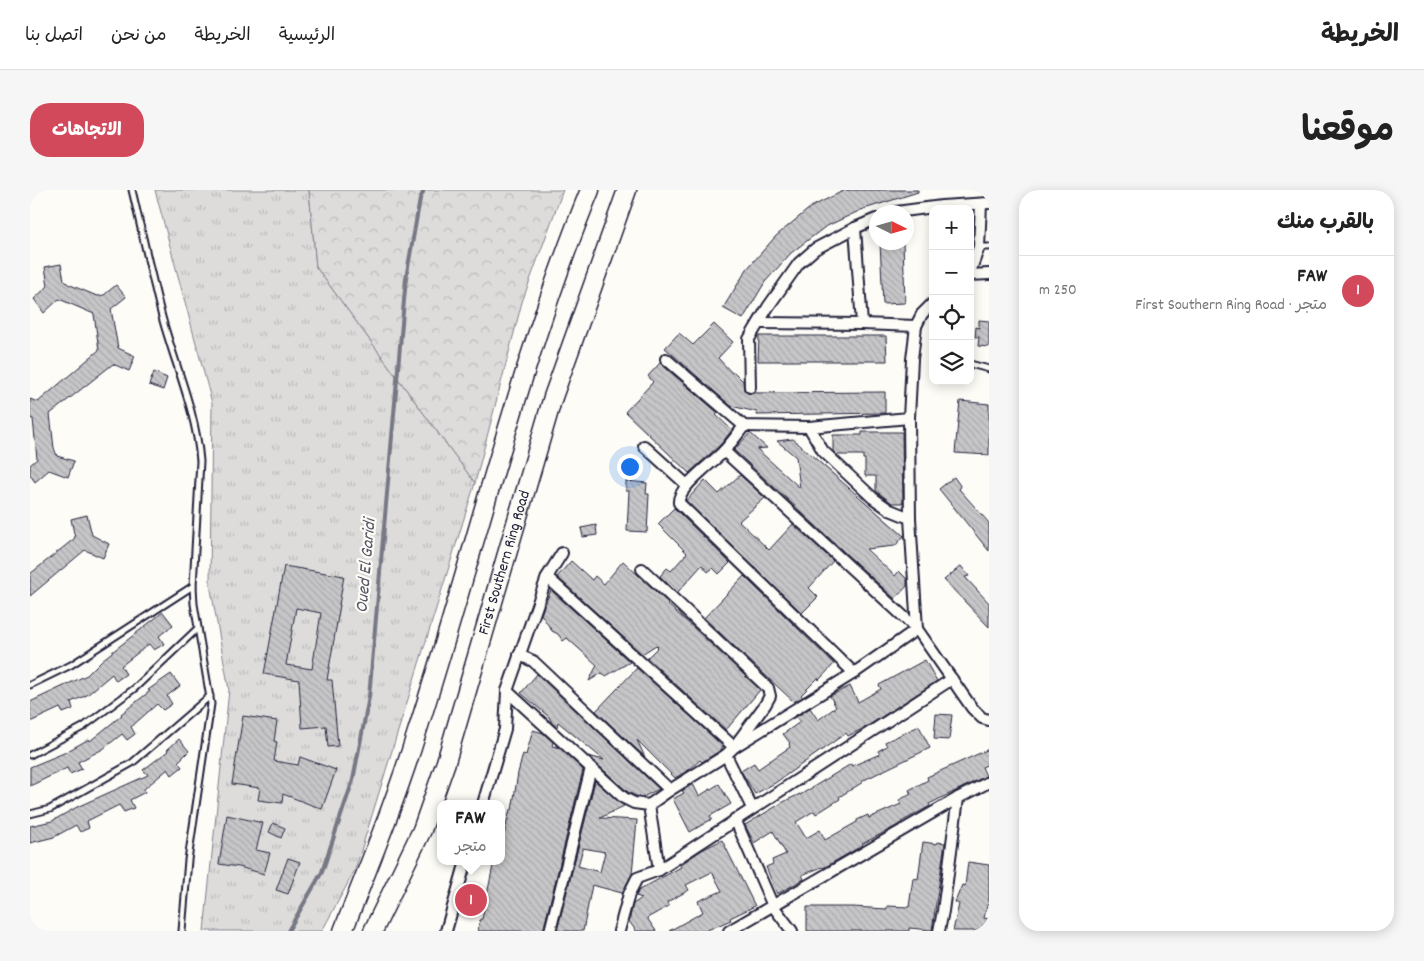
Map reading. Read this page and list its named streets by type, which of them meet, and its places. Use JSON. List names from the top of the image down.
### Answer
{
  "streets": {
    "highway": ["First Southern Ring Road"]
  },
  "water": ["Oued El Garidi"],
  "north": "right",
  "page": {
    "header": "الخريطة",
    "nav": [
      "الرئيسية",
      "الخريطة",
      "من نحن",
      "اتصل بنا"
    ],
    "title": "موقعنا",
    "buttons": "الاتجاهات",
    "heading": "بالقرب منك",
    "map_buttons": ["+", "−"],
    "list": [
      {
        "mark": "1",
        "name": "FAW",
        "note": "متجر · First Southern Ring Road",
        "value": "250 m"
      }
    ],
    "popup": ["FAW", "متجر"],
    "pins": "1"
  }
}
